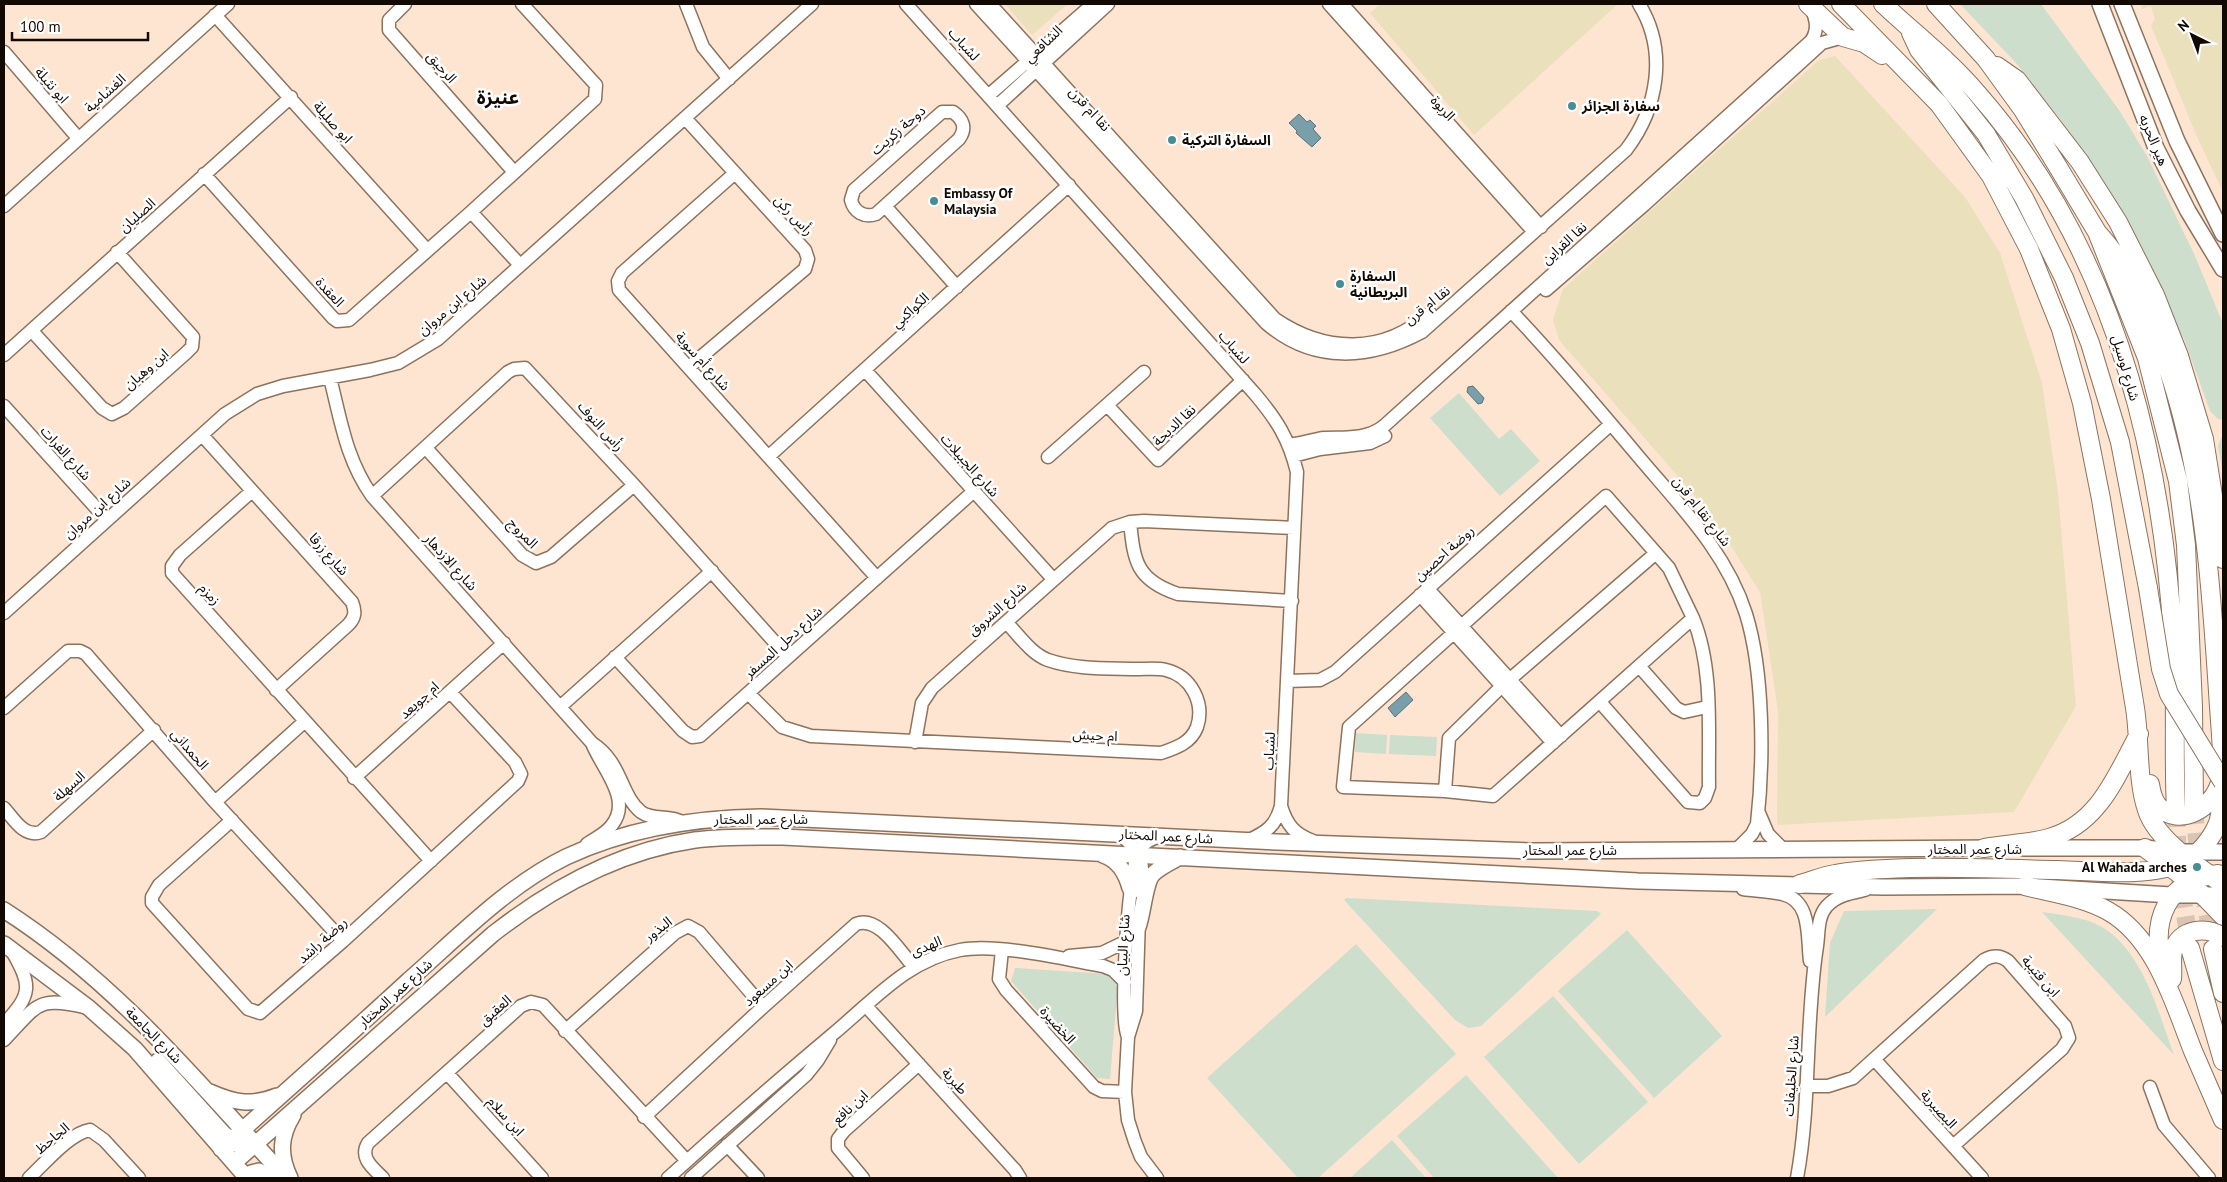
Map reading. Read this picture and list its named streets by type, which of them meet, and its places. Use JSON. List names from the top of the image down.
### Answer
{
  "streets": {
    "highway": ["شارع لوسيل"],
    "main road": ["هير الحربه", "شارع عمر المختار", "شارع الجامعة"],
    "street": [
      "لشباب",
      "الشافعي",
      "الرحيق",
      "ابو نثيلة",
      "الغشامية",
      "الربوة",
      "نقا ام قرن",
      "ابو صليلة",
      "دوحة زكريت",
      "الصليان",
      "رأس ركن",
      "نقا القراين",
      "العقدة",
      "شارع ابن مروان",
      "الكواكبي",
      "شارع أم سوية",
      "ابن وهبان",
      "نقا الديحة",
      "رأس النوف",
      "شارع الفرات",
      "شارع الجبيلات",
      "شارع نقا ام قرن",
      "المروج",
      "روضة احصين",
      "شارع زرقا",
      "شارع الازدهار",
      "زمزم",
      "شارع الشروق",
      "شارع دحل المسفر",
      "ام جويعد",
      "ام حيش",
      "الحمداني",
      "السهلة",
      "البذور",
      "روضة راشد",
      "شارع البيان",
      "الهدى",
      "ابن قتيبة",
      "ابن مسعود",
      "العقيق",
      "الخضيرة",
      "شارع الخليفات",
      "طبرية",
      "ابن نافع",
      "البصيرية",
      "ابن سلام",
      "الجاحظ"
    ]
  },
  "crossings": [
    ["لشباب", "الشافعي"],
    ["لشباب", "نقا القراين"],
    ["لشباب", "الكواكبي"],
    ["لشباب", "نقا الديحة"],
    ["لشباب", "روضة احصين"],
    ["لشباب", "شارع الشروق"],
    ["لشباب", "شارع عمر المختار"],
    ["الشافعي", "نقا ام قرن"],
    ["الرحيق", "العقدة"],
    ["ابو نثيلة", "الغشامية"],
    ["الغشامية", "ابو صليلة"],
    ["الربوة", "نقا ام قرن"],
    ["ابو صليلة", "الصليان"],
    ["ابو صليلة", "العقدة"],
    ["الصليان", "العقدة"],
    ["الصليان", "ابن وهبان"],
    ["رأس ركن", "شارع ابن مروان"],
    ["رأس ركن", "شارع أم سوية"],
    ["نقا القراين", "شارع نقا ام قرن"],
    ["شارع ابن مروان", "شارع الفرات"],
    ["شارع ابن مروان", "شارع زرقا"],
    ["شارع ابن مروان", "شارع الازدهار"],
    ["الكواكبي", "شارع أم سوية"],
    ["الكواكبي", "شارع الجبيلات"],
    ["شارع أم سوية", "شارع دحل المسفر"],
    ["رأس النوف", "المروج"],
    ["رأس النوف", "شارع الازدهار"],
    ["رأس النوف", "شارع دحل المسفر"],
    ["شارع الجبيلات", "شارع الشروق"],
    ["شارع الجبيلات", "شارع دحل المسفر"],
    ["شارع نقا ام قرن", "روضة احصين"],
    ["شارع نقا ام قرن", "شارع عمر المختار"],
    ["شارع زرقا", "زمزم"],
    ["شارع الازدهار", "ام جويعد"],
    ["شارع الازدهار", "شارع عمر المختار"],
    ["زمزم", "ام جويعد"],
    ["زمزم", "روضة راشد"],
    ["شارع الشروق", "ام حيش"],
    ["شارع دحل المسفر", "ام حيش"],
    ["ام جويعد", "روضة راشد"],
    ["الحمداني", "السهلة"],
    ["الحمداني", "روضة راشد"],
    ["شارع عمر المختار", "شارع البيان"],
    ["شارع عمر المختار", "شارع الجامعة"],
    ["شارع عمر المختار", "شارع الخليفات"],
    ["البذور", "ابن مسعود"],
    ["البذور", "العقيق"],
    ["شارع البيان", "الهدى"],
    ["شارع البيان", "الخضيرة"],
    ["الهدى", "ابن مسعود"],
    ["الهدى", "العقيق"],
    ["الهدى", "الخضيرة"],
    ["الهدى", "طبرية"],
    ["ابن قتيبة", "شارع الخليفات"],
    ["ابن قتيبة", "البصيرية"],
    ["ابن مسعود", "العقيق"],
    ["العقيق", "ابن سلام"],
    ["طبرية", "ابن نافع"]
  ],
  "districts": ["عنيزة"],
  "places": [
    "سفارة الجزائر",
    "السفارة التركية",
    "Embassy Of Malaysia",
    "السفارة البريطانية",
    "Al Wahada arches"
  ],
  "scale_bar": "100 m",
  "north": "top left"
}
